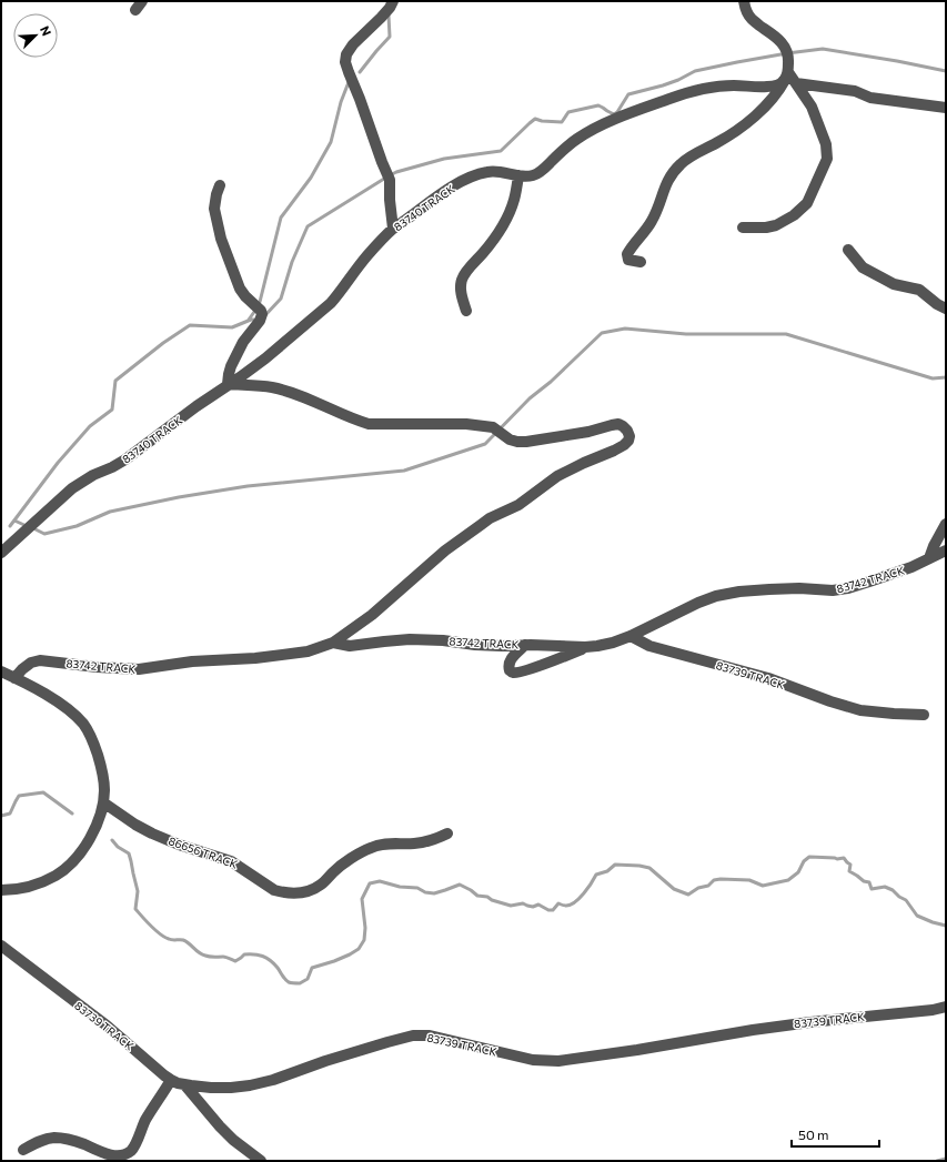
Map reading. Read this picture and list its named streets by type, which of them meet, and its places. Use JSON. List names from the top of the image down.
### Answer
{
  "streets": {
    "street": [
      "83740 TRACK",
      "83742 TRACK",
      "83739 TRACK",
      "86656 TRACK"
    ]
  },
  "crossings": [
    ["83742 TRACK", "83739 TRACK"]
  ],
  "scale_bar": "50 m",
  "north": "top right"
}
